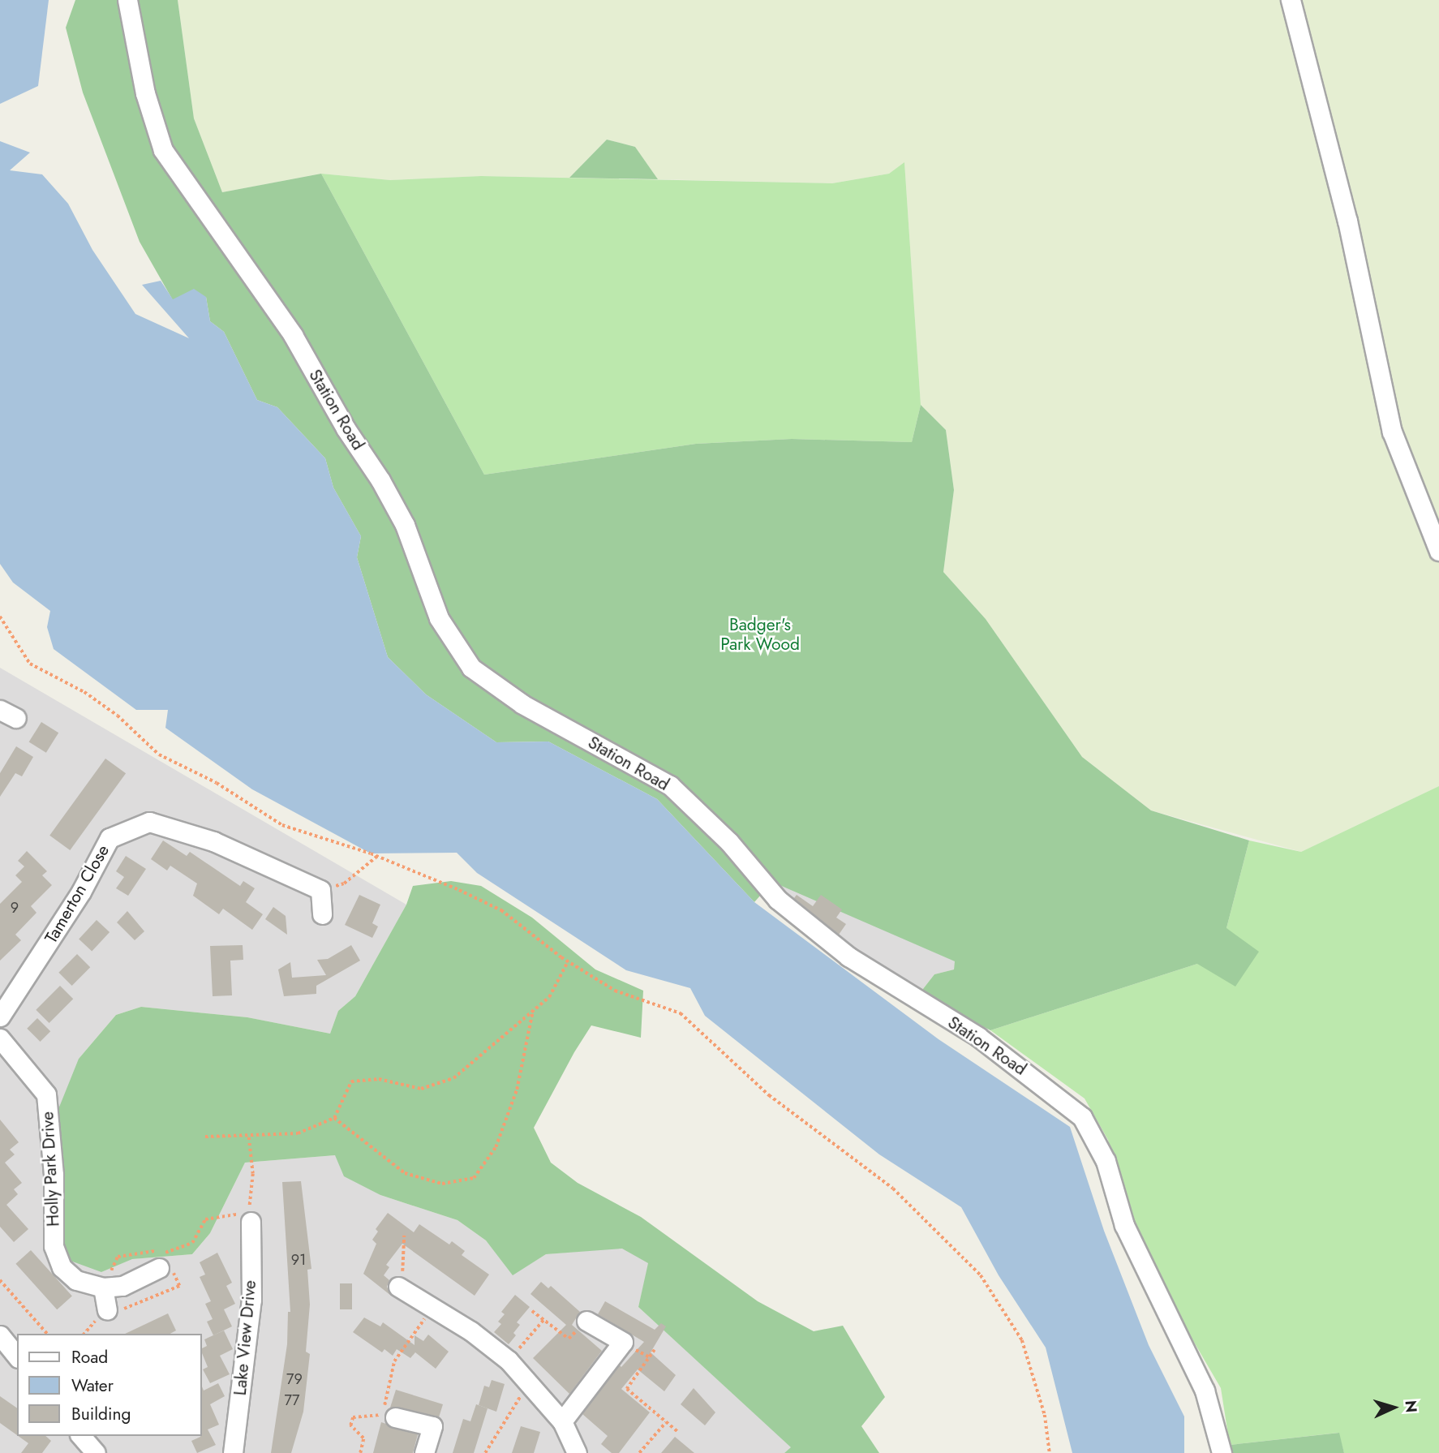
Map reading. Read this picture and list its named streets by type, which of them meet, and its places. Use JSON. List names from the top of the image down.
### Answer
{
  "streets": {
    "street": [
      "Station Road",
      "Tamerton Close",
      "Holly Park Drive",
      "Lake View Drive"
    ]
  },
  "parks": ["Badger's Park Wood"],
  "house_numbers": [
    "9",
    "91",
    "79",
    "77"
  ],
  "legend": ["Road", "Water", "Building"],
  "north": "right"
}
